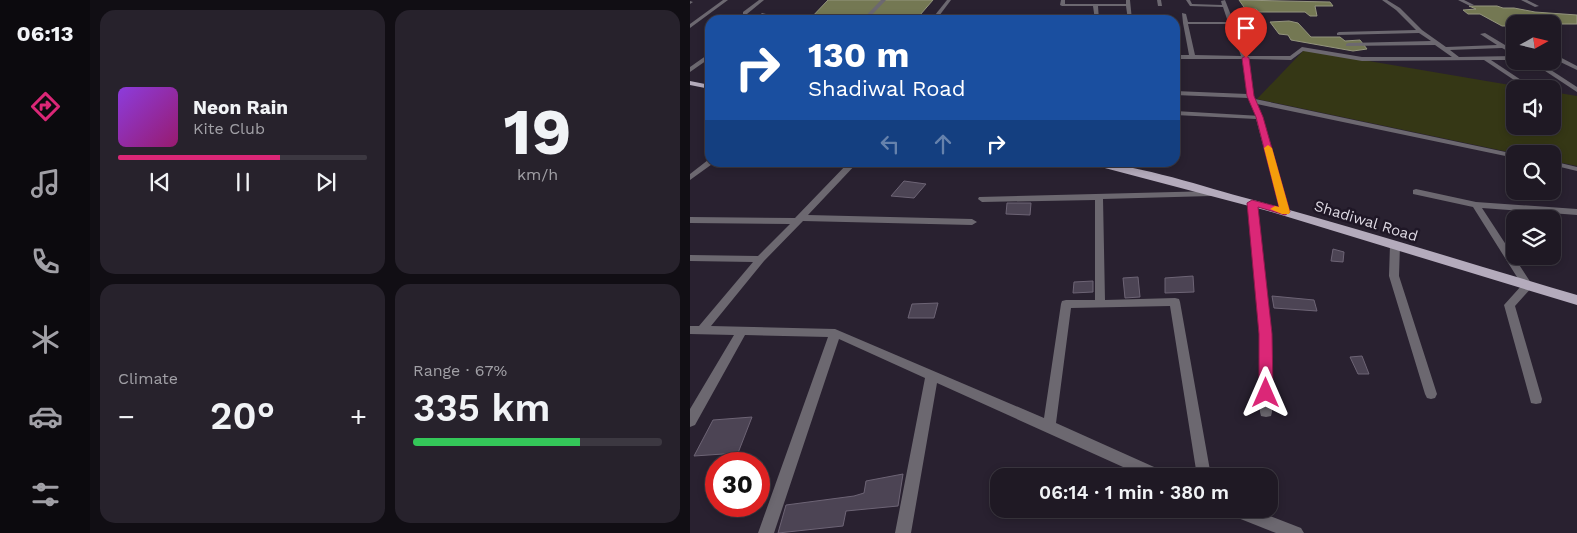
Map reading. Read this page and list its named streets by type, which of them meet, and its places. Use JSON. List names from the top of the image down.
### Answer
{
  "streets": {
    "main road": ["Shadiwal Road"]
  },
  "north": "right",
  "page": {
    "tabs": "06:13",
    "tile": [
      ["19", "km/h"],
      "Climate",
      ["Range · 67%", "335 km"]
    ],
    "turn": ["130 m", "Shadiwal Road"],
    "song": ["Neon Rain", "Kite Club"],
    "heat": ["−", "20°", "+"],
    "limit": "30",
    "trip": "06:14 · 1 min · 380 m"
  }
}
